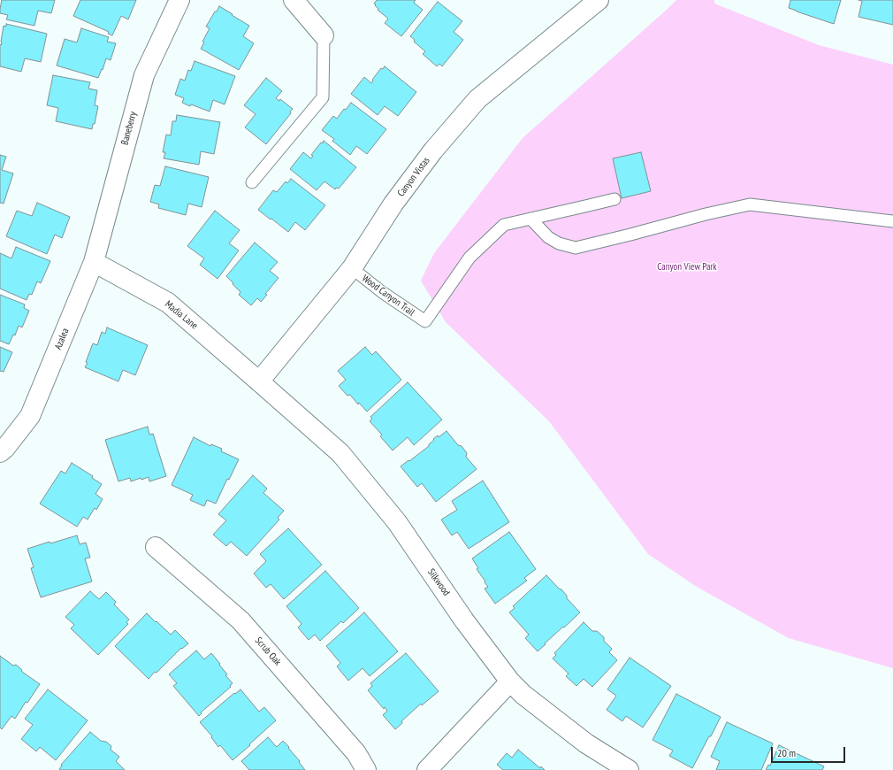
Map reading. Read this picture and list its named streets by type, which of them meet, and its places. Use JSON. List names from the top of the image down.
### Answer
{
  "streets": {
    "street": [
      "Baneberry",
      "Canyon Vistas",
      "Madia Lane",
      "Azalea",
      "Silkwood",
      "Scrub Oak"
    ],
    "lane": ["Wood Canyon Trail"]
  },
  "crossings": [
    ["Baneberry", "Madia Lane"],
    ["Baneberry", "Azalea"],
    ["Canyon Vistas", "Wood Canyon Trail"],
    ["Canyon Vistas", "Madia Lane"],
    ["Canyon Vistas", "Silkwood"],
    ["Madia Lane", "Azalea"],
    ["Madia Lane", "Silkwood"]
  ],
  "parks": ["Canyon View Park"],
  "scale_bar": "20 m"
}
